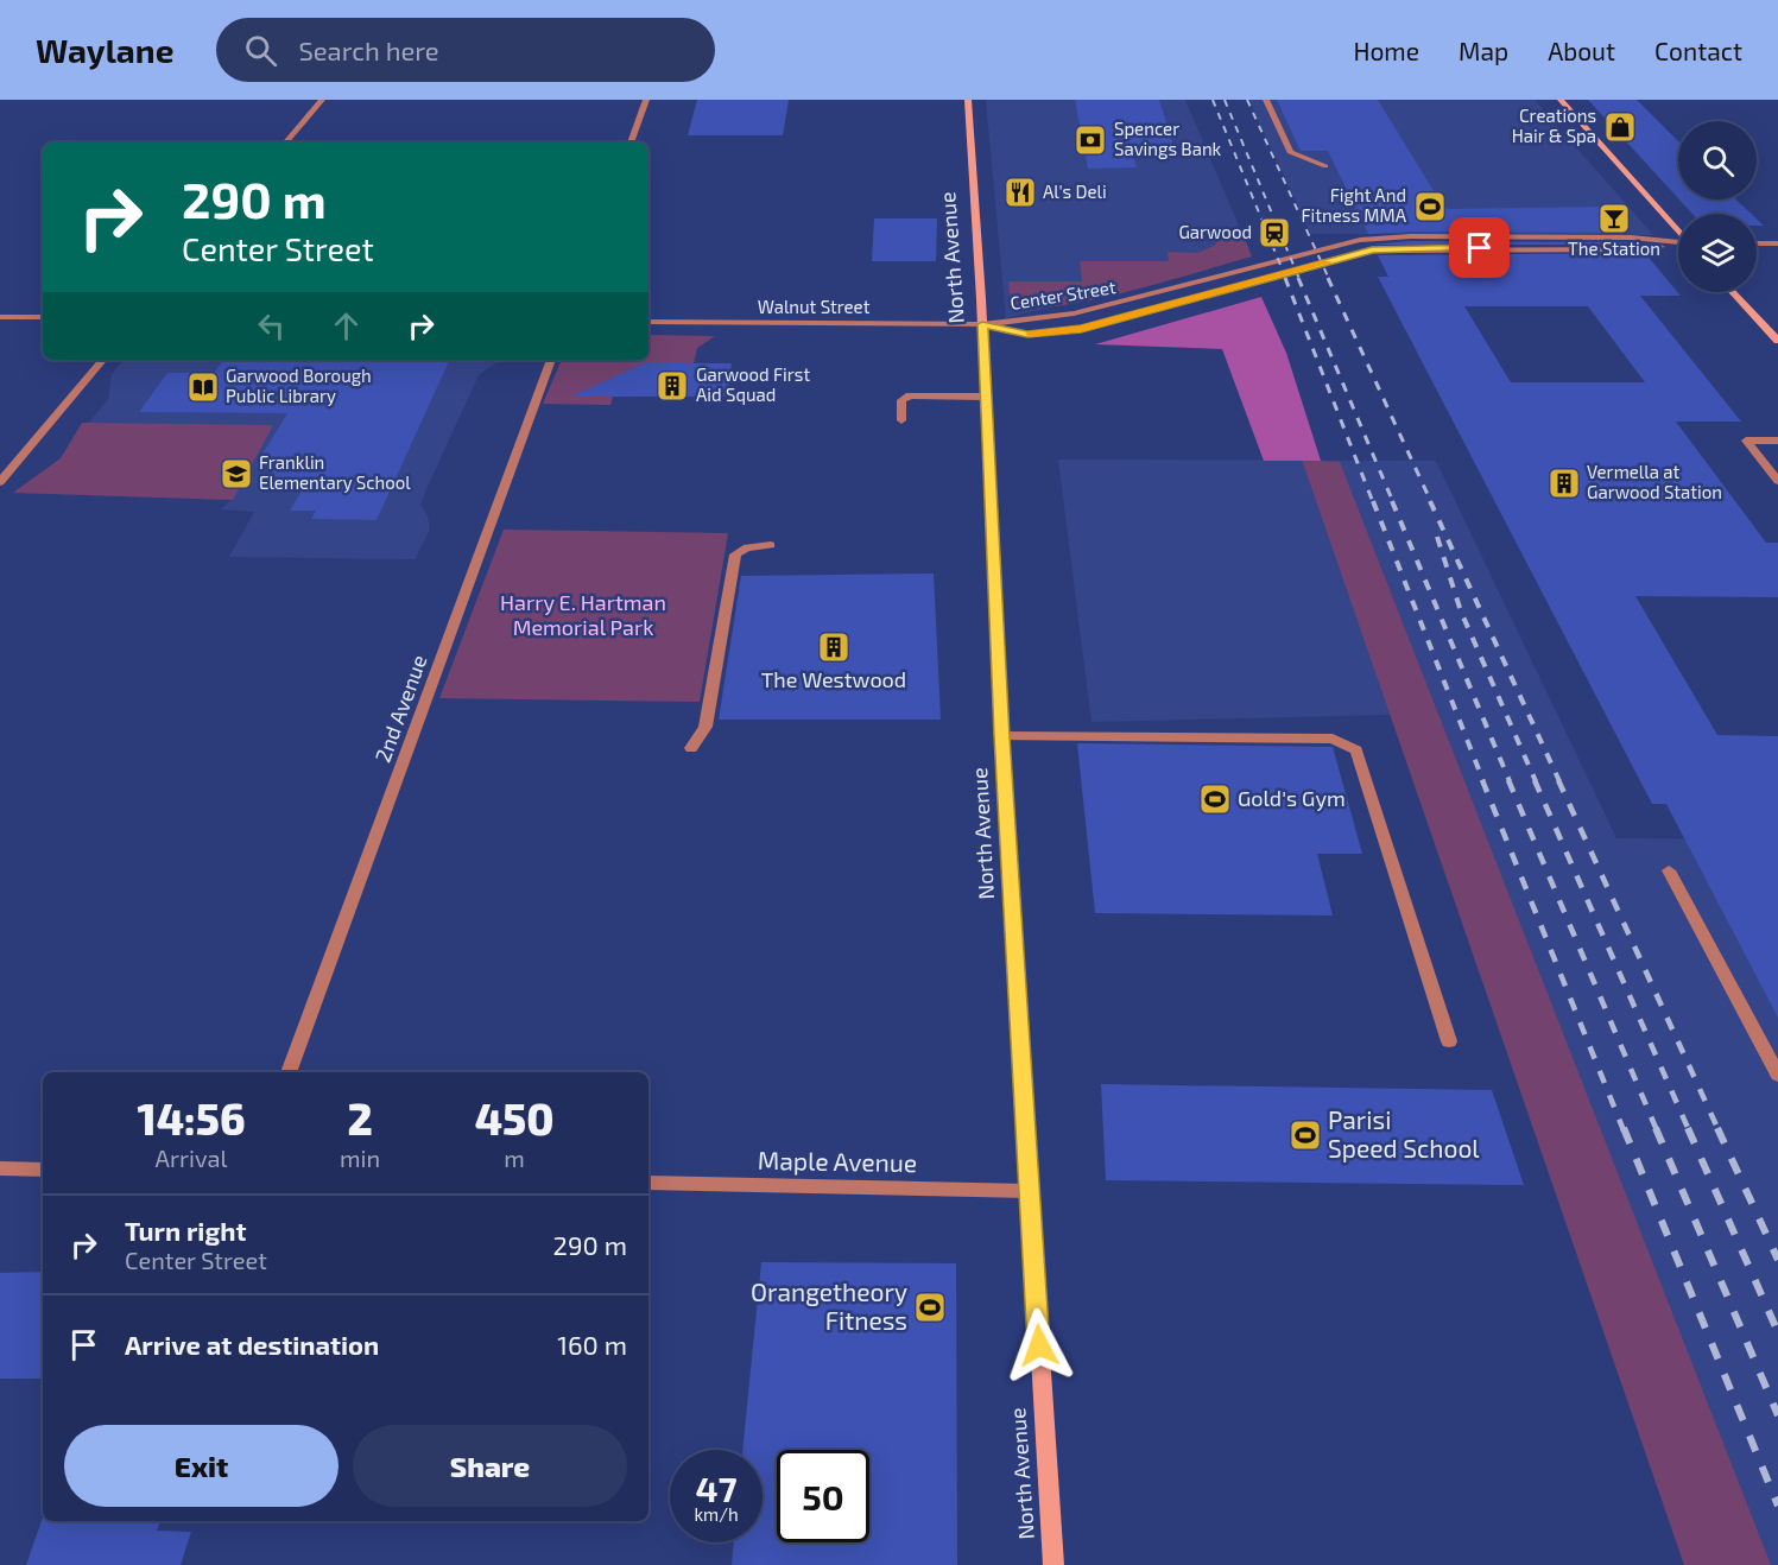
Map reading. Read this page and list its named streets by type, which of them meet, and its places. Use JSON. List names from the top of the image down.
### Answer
{
  "streets": {
    "main road": ["North Avenue"],
    "street": [
      "Center Street",
      "Walnut Street",
      "2nd Avenue",
      "Maple Avenue"
    ]
  },
  "crossings": [
    ["North Avenue", "Center Street"],
    ["North Avenue", "Walnut Street"],
    ["North Avenue", "Maple Avenue"],
    ["Center Street", "Walnut Street"]
  ],
  "parks": ["Harry E. Hartman Memorial Park"],
  "places": {
    "shop": ["Creations Hair & Spa"],
    "bank": ["Spencer Savings Bank"],
    "restaurant": ["Al's Deli"],
    "sports": [
      "Fight And Fitness MMA",
      "Gold's Gym",
      "Parisi Speed School",
      "Orangetheory Fitness"
    ],
    "bar": ["The Station"],
    "station": ["Garwood"],
    "building": ["Garwood First Aid Squad", "Vermella at Garwood Station", "The Westwood"],
    "library": ["Garwood Borough Public Library"],
    "school or university": ["Franklin Elementary School"]
  },
  "page": {
    "header": "Waylane",
    "search": "Search here",
    "nav": [
      "Home",
      "Map",
      "About",
      "Contact"
    ],
    "turn": ["290 m", "Center Street"],
    "eta": [
      "14:56",
      "Arrival",
      "2",
      "min",
      "450",
      "m"
    ],
    "list": [
      {
        "name": "Turn right",
        "note": "Center Street",
        "value": "290 m"
      },
      {
        "name": "Arrive at destination",
        "value": "160 m"
      }
    ],
    "buttons": ["Exit", "Share"],
    "speed": "47 km/h",
    "limit": "50"
  }
}
